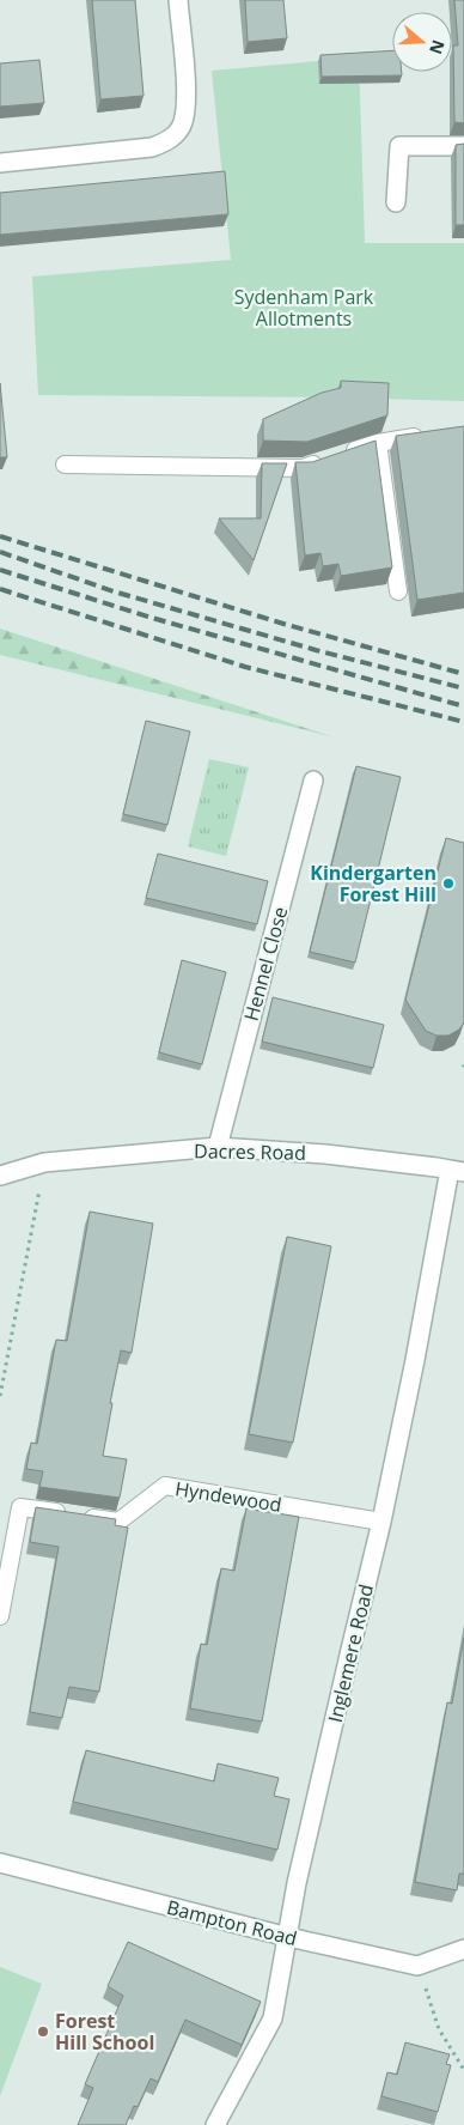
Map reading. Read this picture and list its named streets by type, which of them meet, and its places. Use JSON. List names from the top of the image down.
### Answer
{
  "streets": {
    "street": [
      "Hennel Close",
      "Dacres Road",
      "Inglemere Road",
      "Bampton Road"
    ],
    "lane": ["Hyndewood"]
  },
  "crossings": [
    ["Hennel Close", "Dacres Road"],
    ["Dacres Road", "Inglemere Road"],
    ["Hyndewood", "Inglemere Road"],
    ["Inglemere Road", "Bampton Road"]
  ],
  "parks": ["Sydenham Park Allotments"],
  "places": ["Kindergarten Forest Hill", "Forest Hill School"],
  "north": "right"
}
